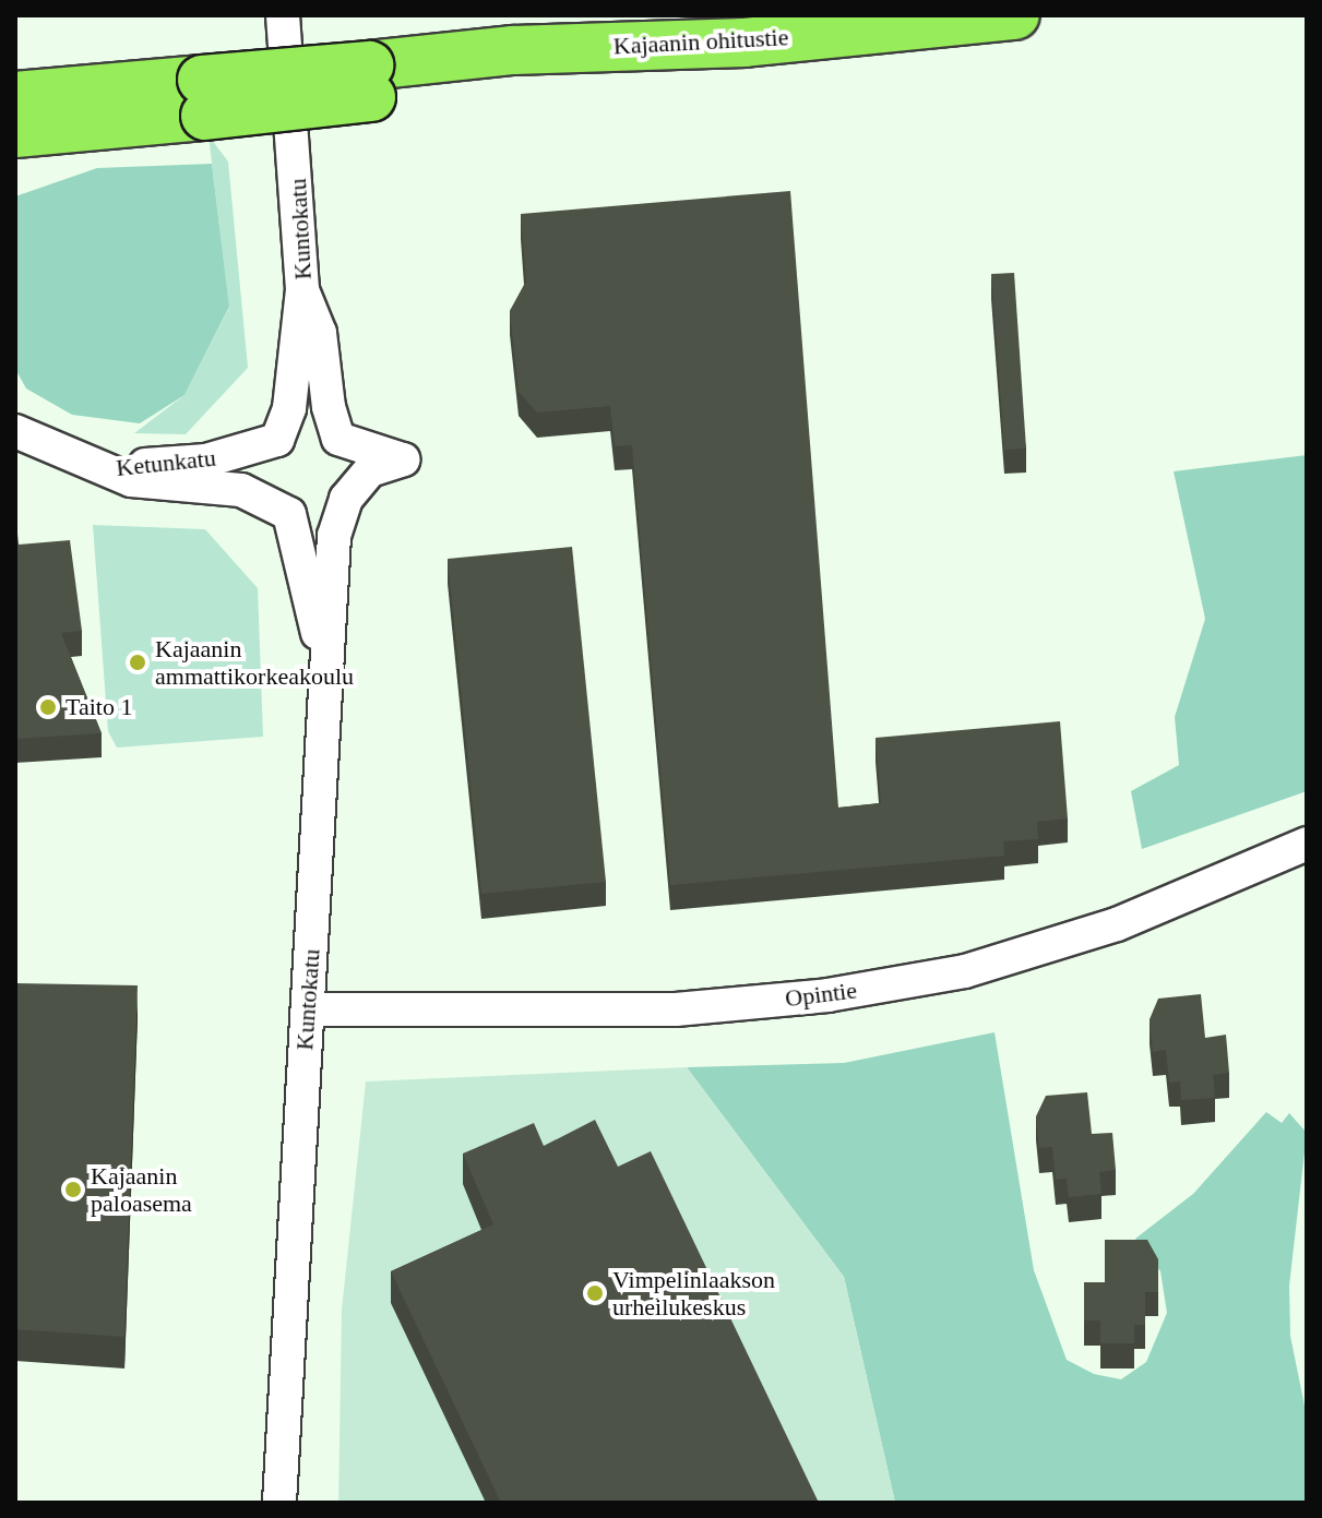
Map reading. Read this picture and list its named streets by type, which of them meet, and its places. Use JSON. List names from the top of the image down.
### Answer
{
  "streets": {
    "highway": ["Kajaanin ohitustie"],
    "street": ["Kuntokatu", "Ketunkatu", "Opintie"]
  },
  "crossings": [
    ["Kuntokatu", "Ketunkatu"],
    ["Kuntokatu", "Opintie"]
  ],
  "places": [
    "Kajaanin ammattikorkeakoulu",
    "Taito 1",
    "Kajaanin paloasema",
    "Vimpelinlaakson urheilukeskus"
  ]
}
